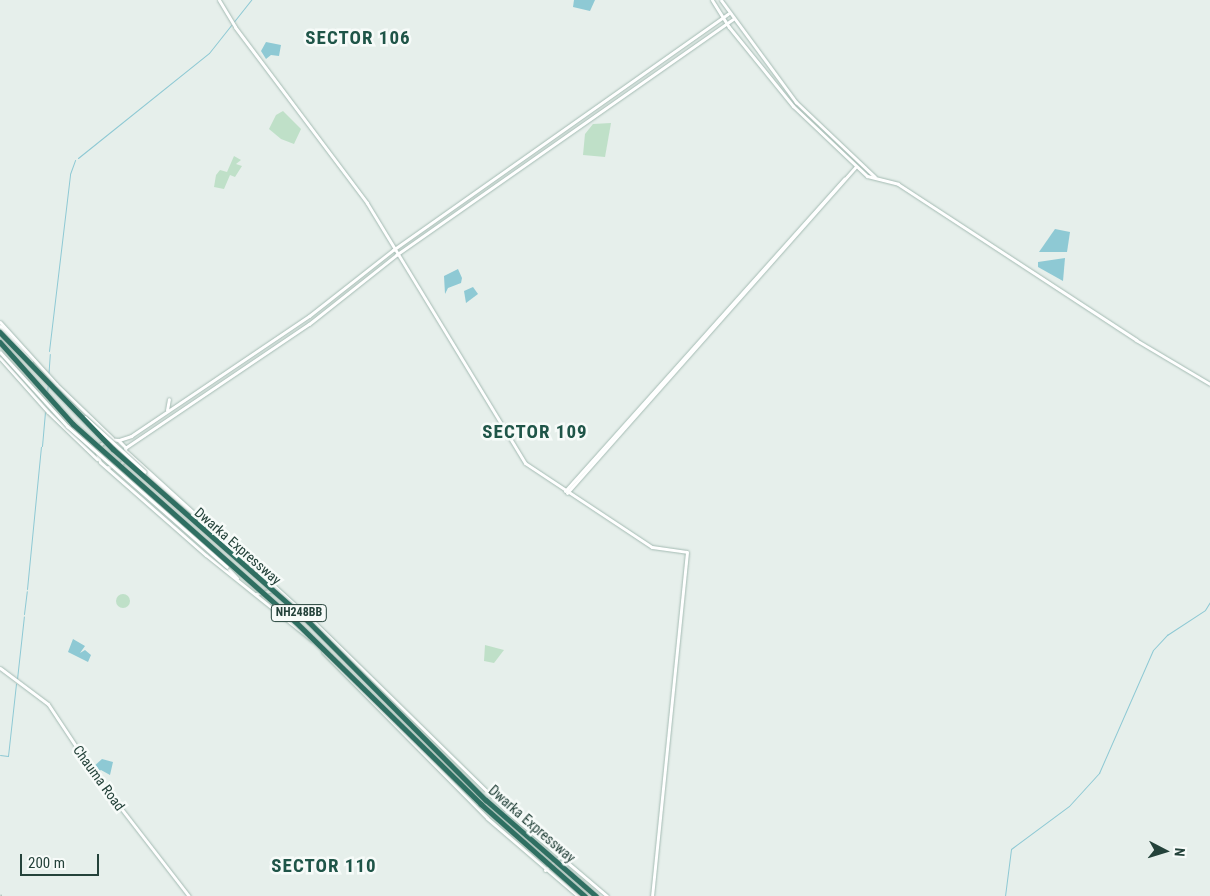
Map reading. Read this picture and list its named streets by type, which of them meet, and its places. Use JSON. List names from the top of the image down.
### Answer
{
  "streets": {
    "highway": ["Dwarka Expressway", "NH248BB"],
    "street": ["Chauma Road"]
  },
  "districts": ["SECTOR 106", "SECTOR 109", "SECTOR 110"],
  "scale_bar": "200 m",
  "north": "right"
}
